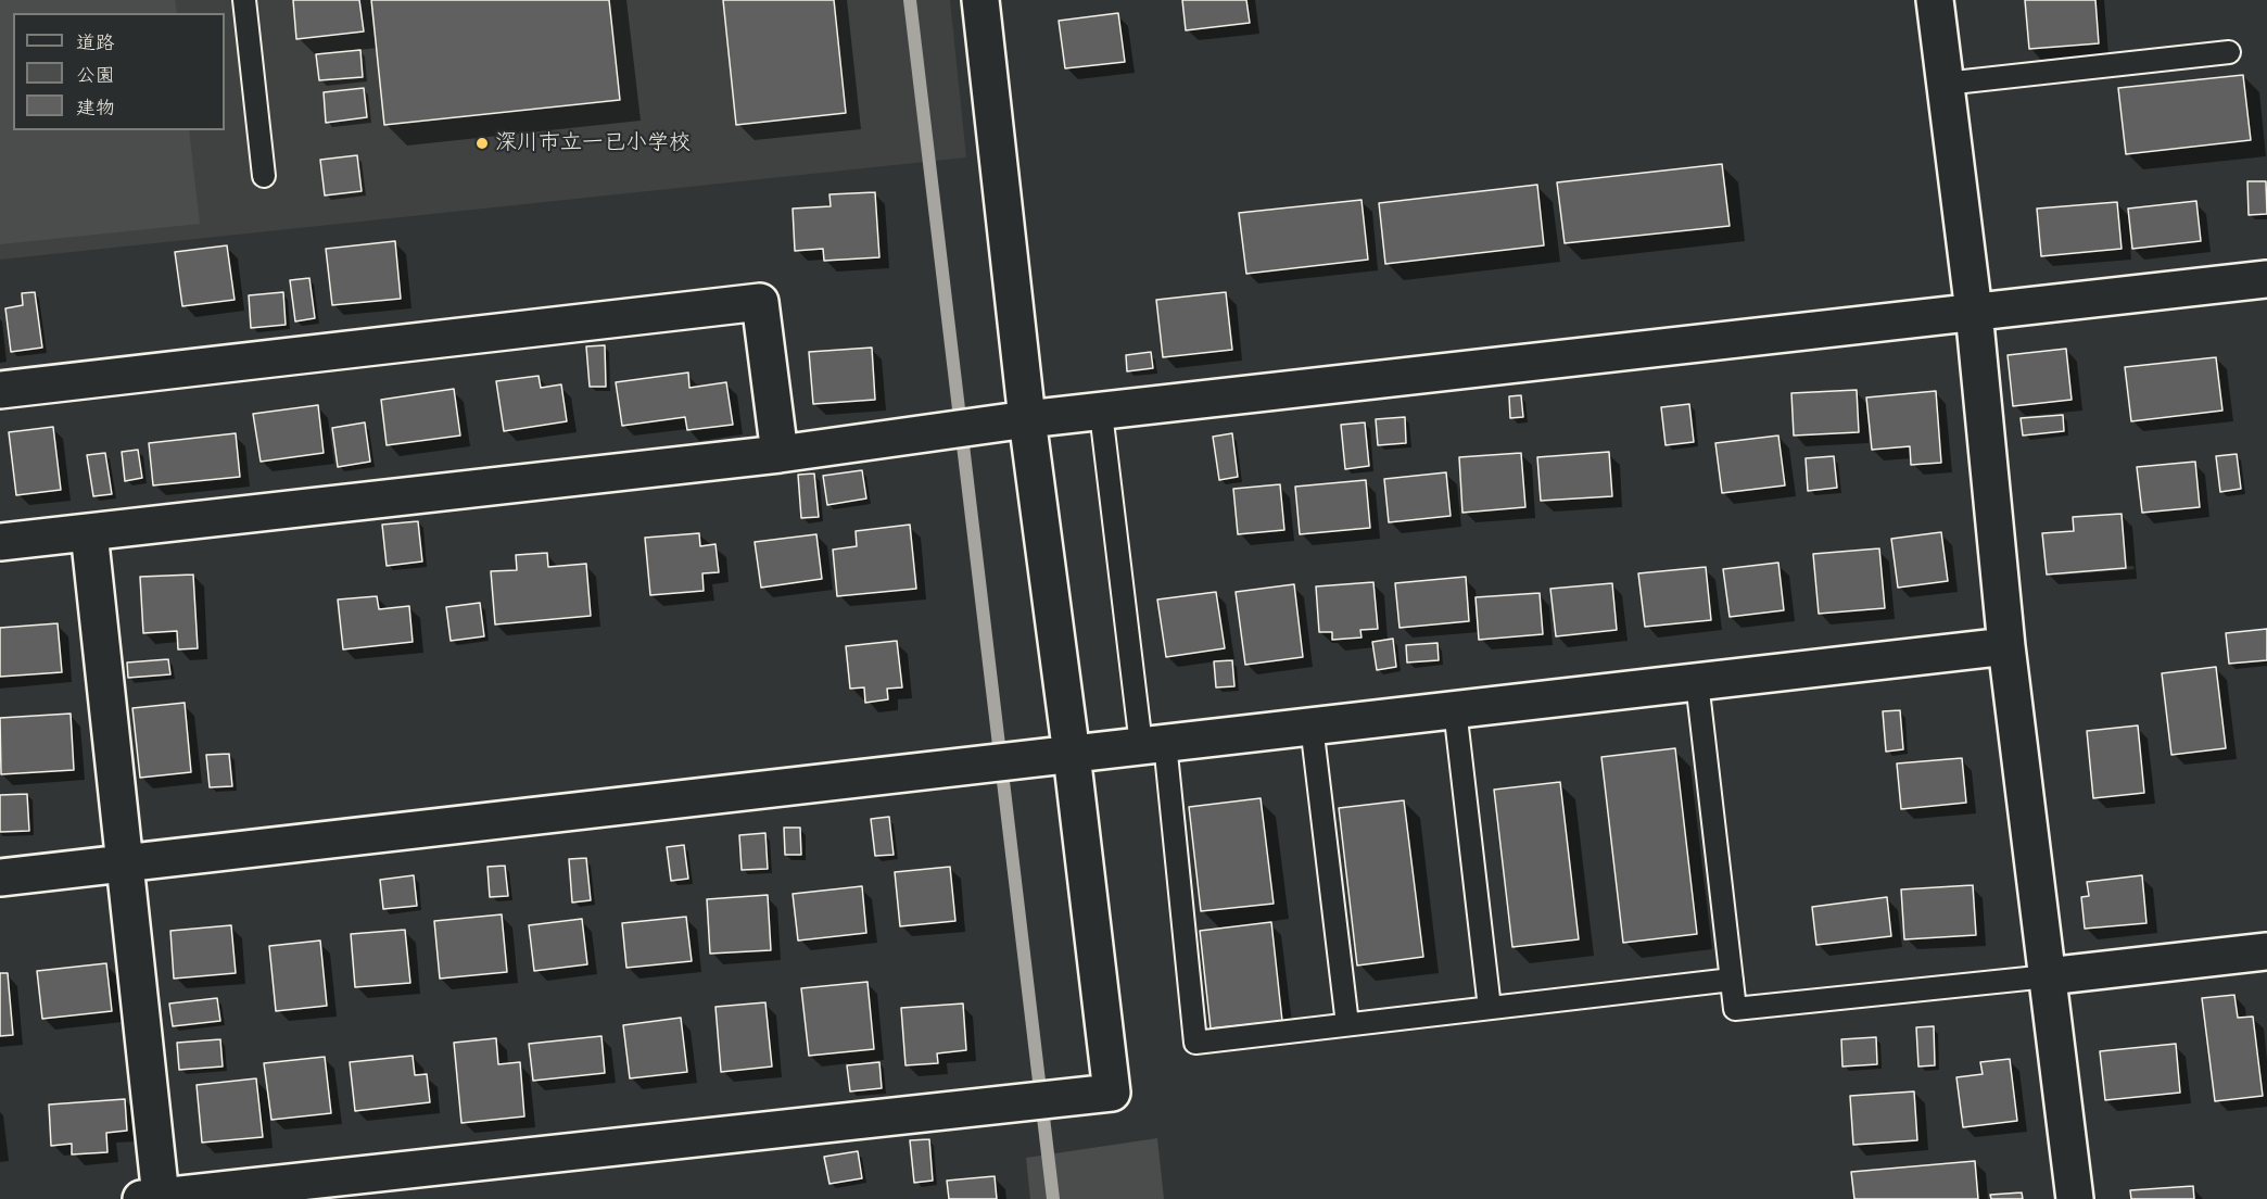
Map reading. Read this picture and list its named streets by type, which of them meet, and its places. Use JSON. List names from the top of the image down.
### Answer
{
  "places": ["深川市立一已小学校"],
  "legend": ["道路", "公園", "建物"]
}
